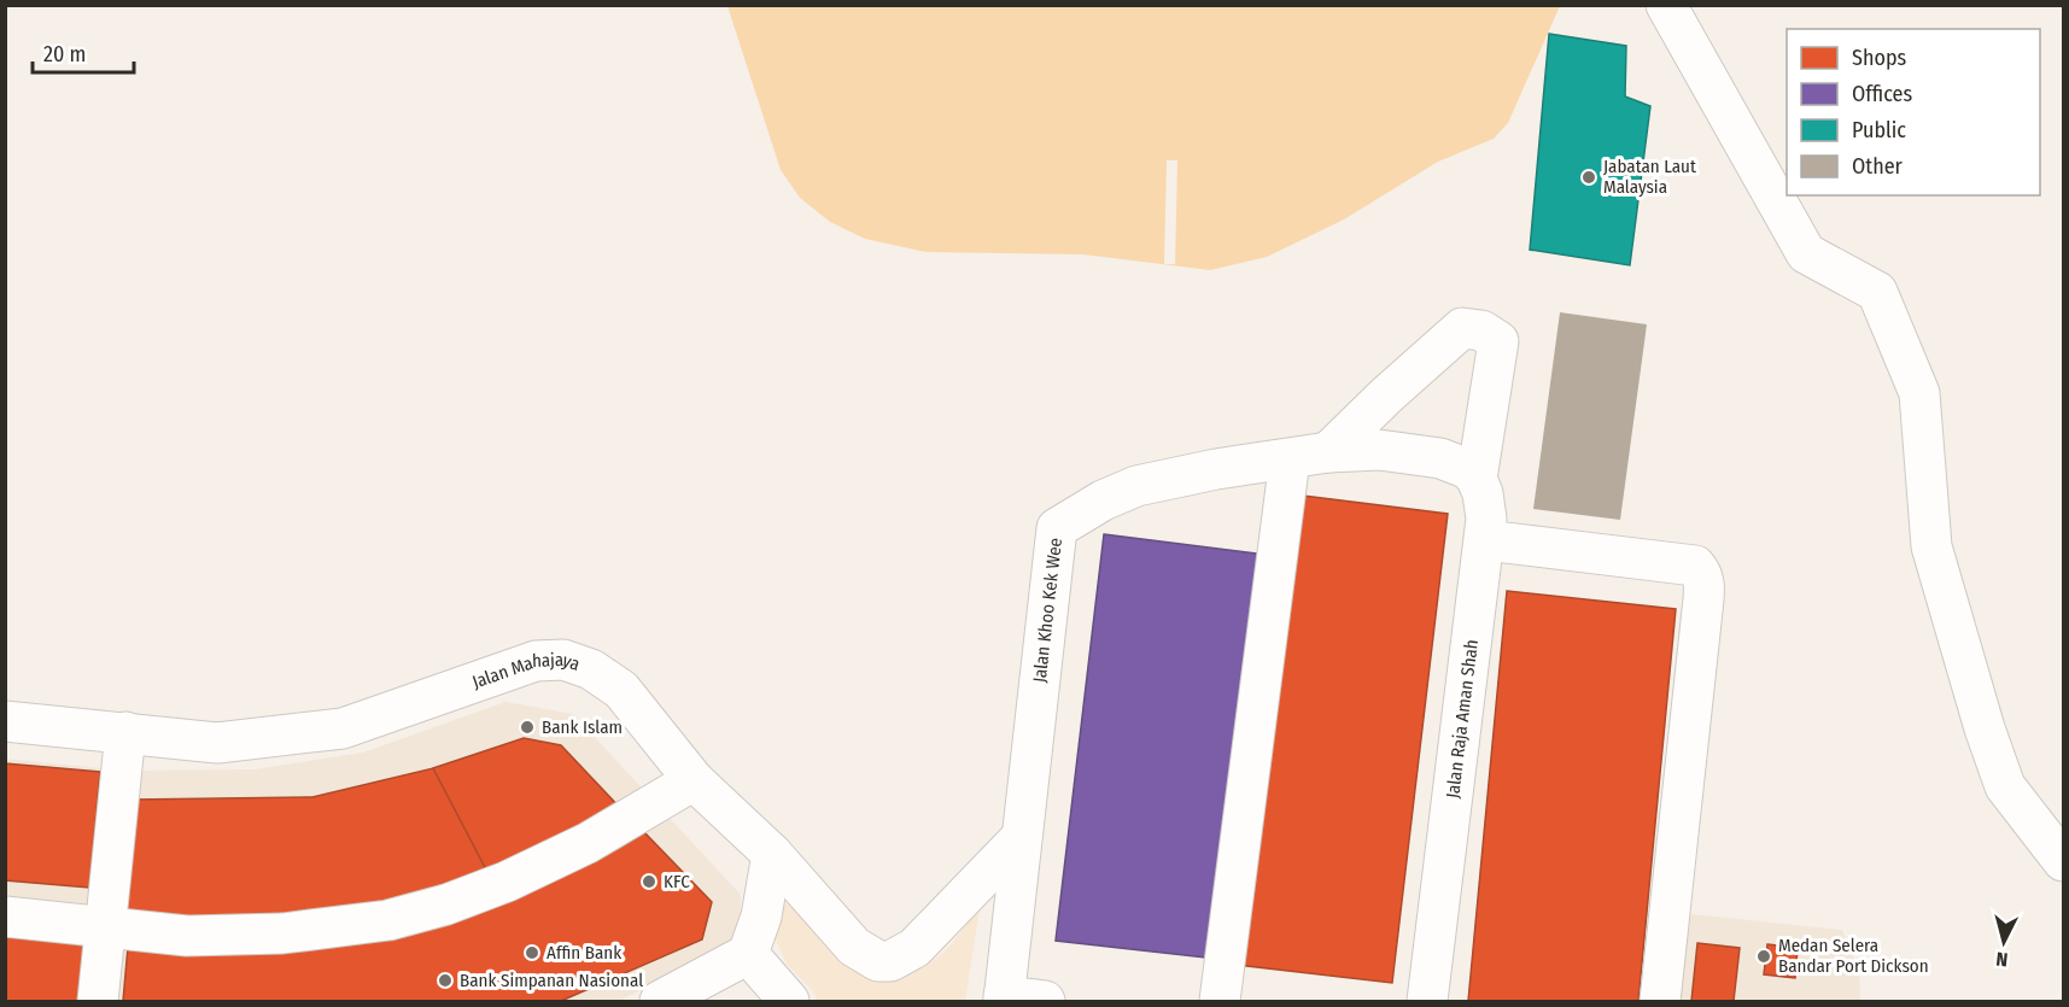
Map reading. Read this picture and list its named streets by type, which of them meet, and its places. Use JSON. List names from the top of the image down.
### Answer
{
  "streets": {
    "street": ["Jalan Khoo Kek Wee", "Jalan Mahajaya", "Jalan Raja Aman Shah"]
  },
  "crossings": [
    ["Jalan Khoo Kek Wee", "Jalan Mahajaya"],
    ["Jalan Khoo Kek Wee", "Jalan Raja Aman Shah"]
  ],
  "places": [
    "Jabatan Laut Malaysia",
    "Bank Islam",
    "KFC",
    "Affin Bank",
    "Medan Selera Bandar Port Dickson",
    "Bank Simpanan Nasional"
  ],
  "legend": [
    "Shops",
    "Offices",
    "Public",
    "Other"
  ],
  "scale_bar": "20 m",
  "north": "bottom"
}
